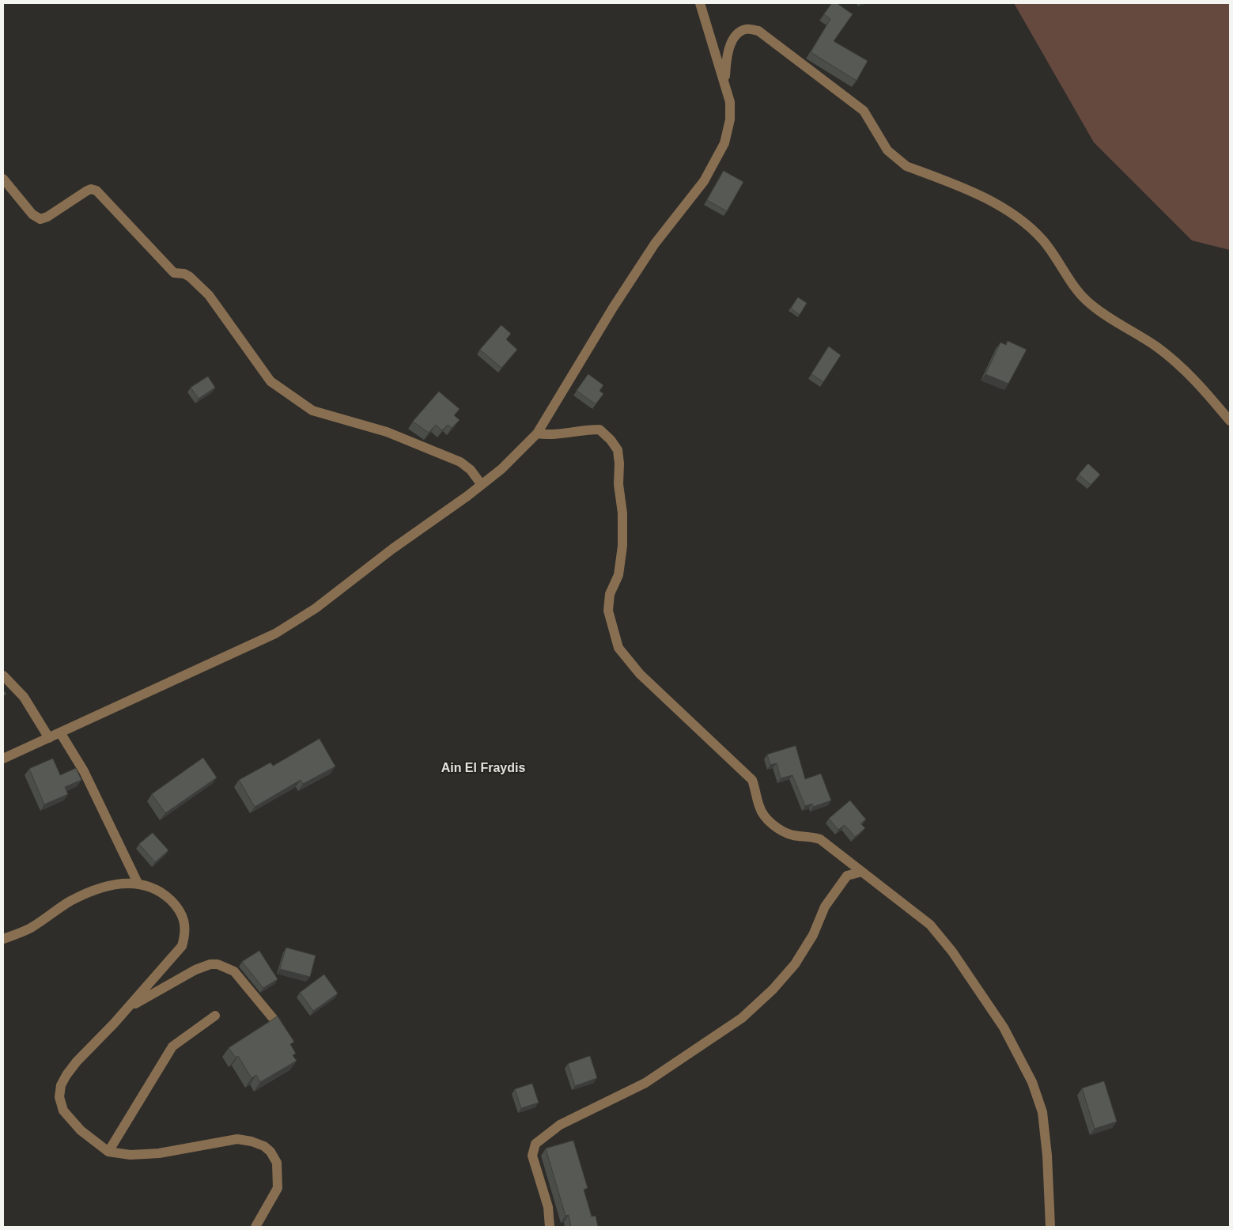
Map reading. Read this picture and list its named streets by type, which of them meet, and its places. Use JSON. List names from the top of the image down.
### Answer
{
  "districts": ["Ain El Fraydis"]
}
